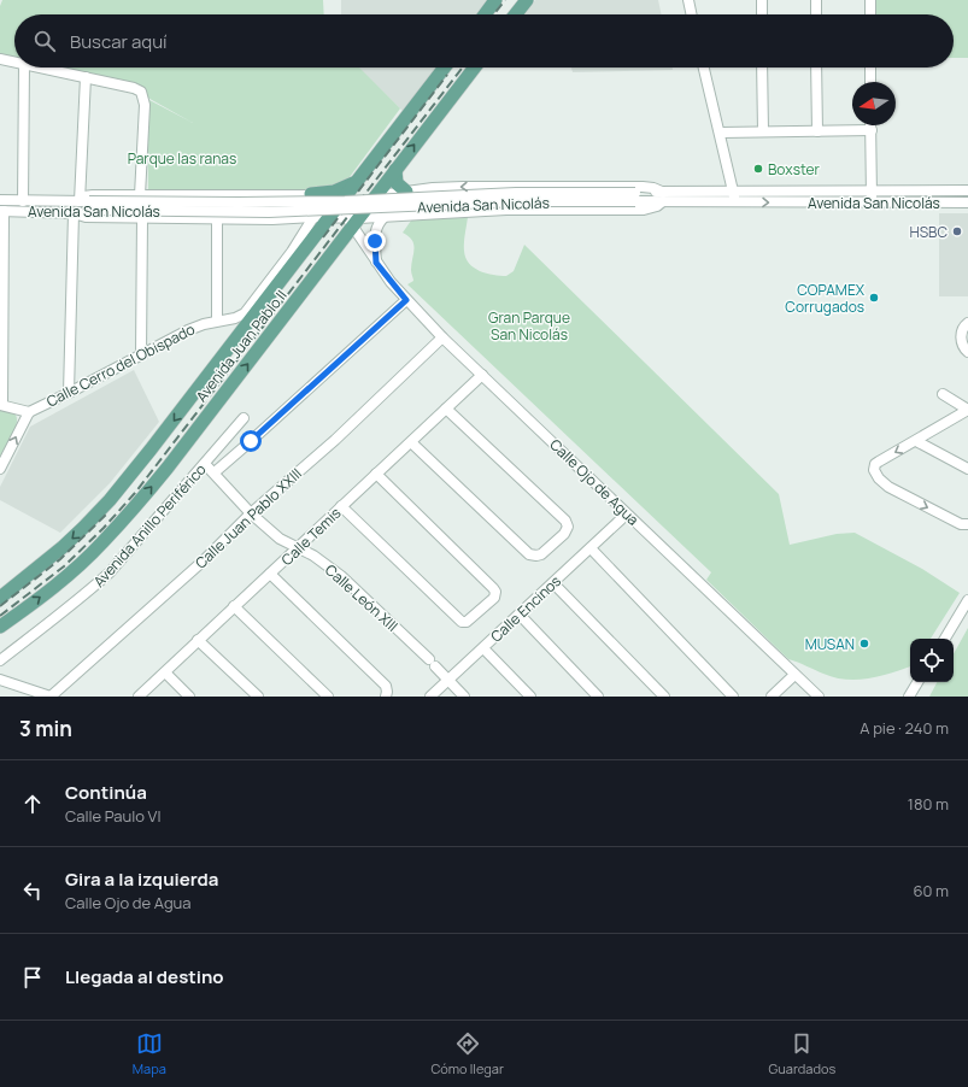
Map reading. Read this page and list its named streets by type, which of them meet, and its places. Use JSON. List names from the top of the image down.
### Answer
{
  "streets": {
    "main road": ["Avenida Juan Pablo II"],
    "street": [
      "Avenida San Nicolás",
      "Calle Cerro del Obispado",
      "Calle Ojo de Agua",
      "Calle Juan Pablo XXIII",
      "Avenida Anillo Periférico",
      "Calle Temis",
      "Calle León XIII",
      "Calle Encinos"
    ]
  },
  "crossings": [
    ["Avenida Juan Pablo II", "Calle Ojo de Agua"],
    ["Calle Ojo de Agua", "Calle Juan Pablo XXIII"],
    ["Calle Ojo de Agua", "Calle Temis"],
    ["Calle Juan Pablo XXIII", "Calle León XIII"],
    ["Avenida Anillo Periférico", "Calle León XIII"],
    ["Calle Temis", "Calle León XIII"],
    ["Calle León XIII", "Calle Encinos"]
  ],
  "parks": ["Parque las ranas", "Gran Parque San Nicolás"],
  "places": [
    "Boxster",
    "HSBC",
    "COPAMEX Corrugados",
    "MUSAN"
  ],
  "north": "left",
  "page": {
    "search": "Buscar aquí",
    "heading": ["3 min", "A pie · 240 m"],
    "list": [
      ["Continúa", "Calle Paulo VI", "180 m"],
      ["Gira a la izquierda", "Calle Ojo de Agua", "60 m"],
      "Llegada al destino"
    ],
    "nav": ["Mapa", "Cómo llegar", "Guardados"]
  }
}
